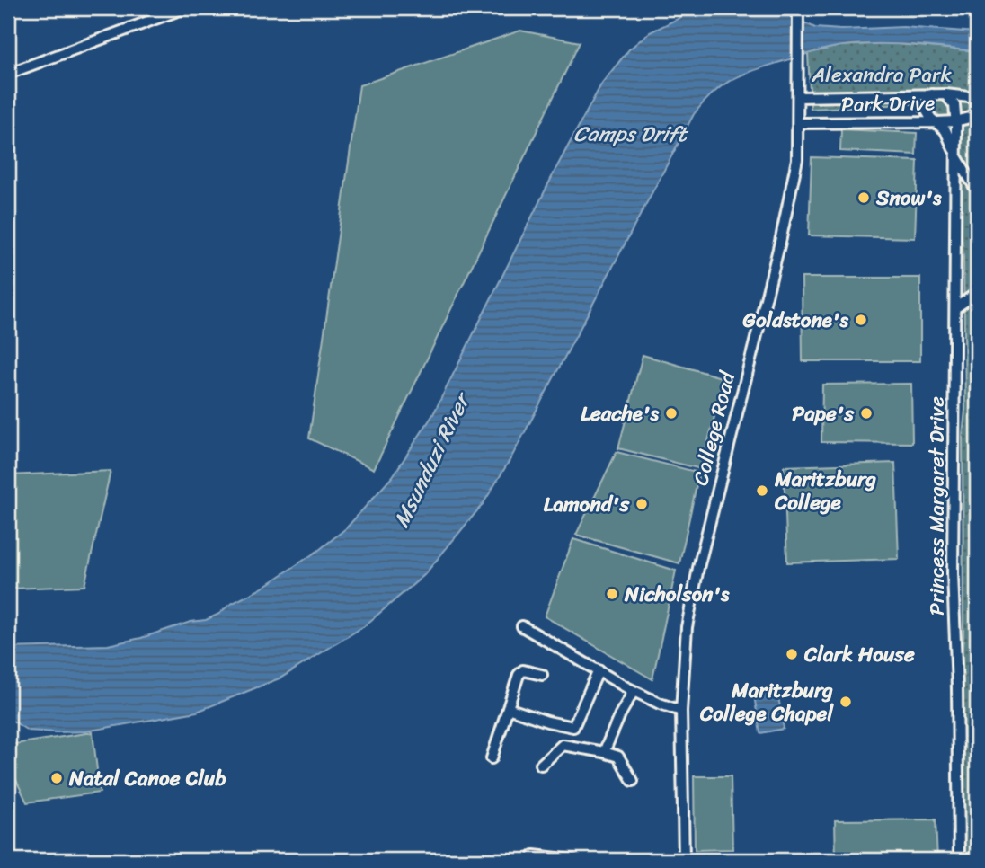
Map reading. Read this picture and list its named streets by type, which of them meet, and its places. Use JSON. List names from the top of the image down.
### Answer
{
  "streets": {
    "street": ["Park Drive", "College Road", "Princess Margaret Drive"]
  },
  "crossings": [
    ["Park Drive", "College Road"],
    ["Park Drive", "Princess Margaret Drive"]
  ],
  "water": ["Camps Drift", "Msunduzi River"],
  "parks": ["Alexandra Park"],
  "places": [
    "Snow's",
    "Goldstone's",
    "Leache's",
    "Pape's",
    "Maritzburg College",
    "Lamond's",
    "Nicholson's",
    "Clark House",
    "Maritzburg College Chapel",
    "Natal Canoe Club"
  ]
}
